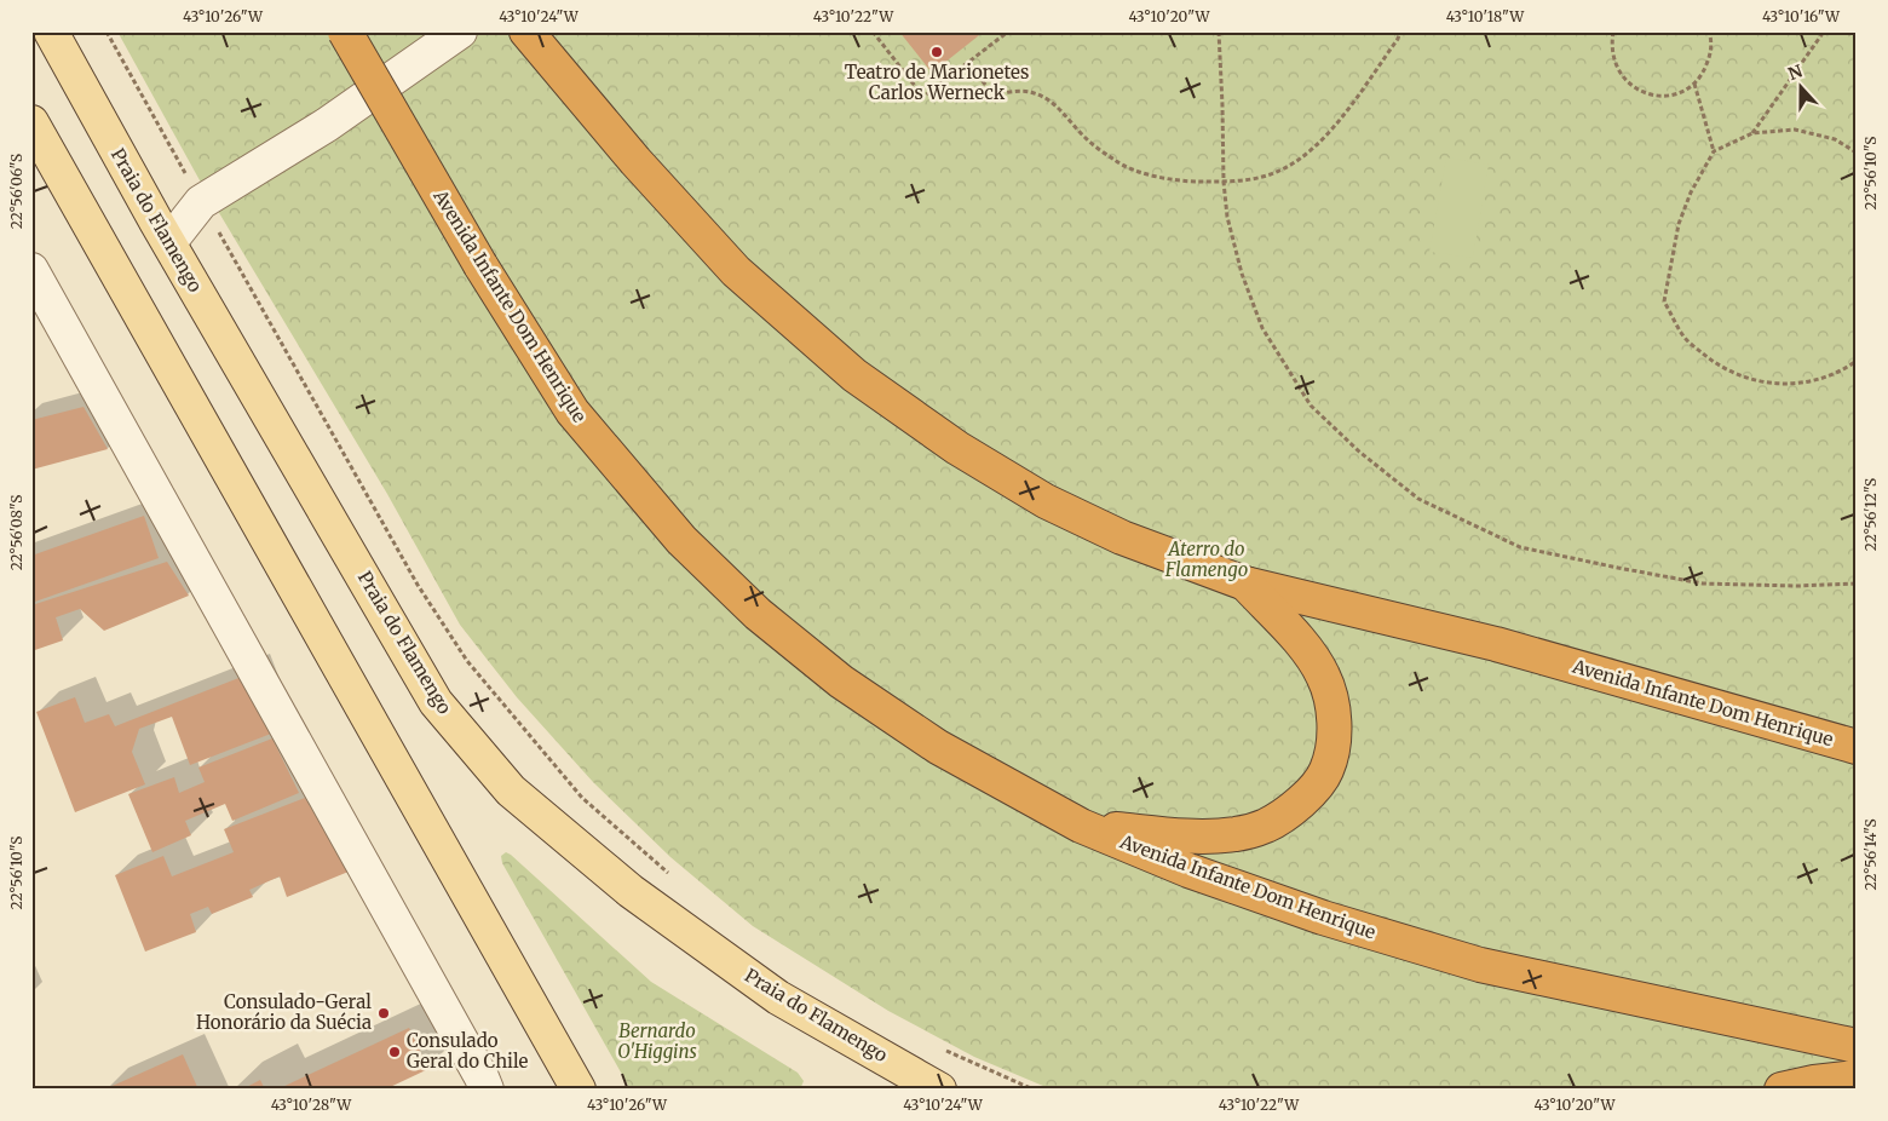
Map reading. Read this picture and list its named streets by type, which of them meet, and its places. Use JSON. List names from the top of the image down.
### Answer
{
  "streets": {
    "highway": ["Avenida Infante Dom Henrique"],
    "main road": ["Praia do Flamengo"]
  },
  "parks": ["Aterro do Flamengo", "Bernardo O'Higgins"],
  "places": ["Teatro de Marionetes Carlos Werneck", "Consulado-Geral Honorário da Suécia", "Consulado Geral do Chile"],
  "north": "top",
  "coordinates": [
    "43°10'26\"W",
    "43°10'24\"W",
    "43°10'22\"W",
    "43°10'20\"W",
    "43°10'18\"W",
    "43°10'16\"W",
    "22°56'10\"S",
    "22°56'06\"S",
    "22°56'12\"S",
    "22°56'08\"S",
    "22°56'14\"S",
    "43°10'28\"W"
  ]
}
